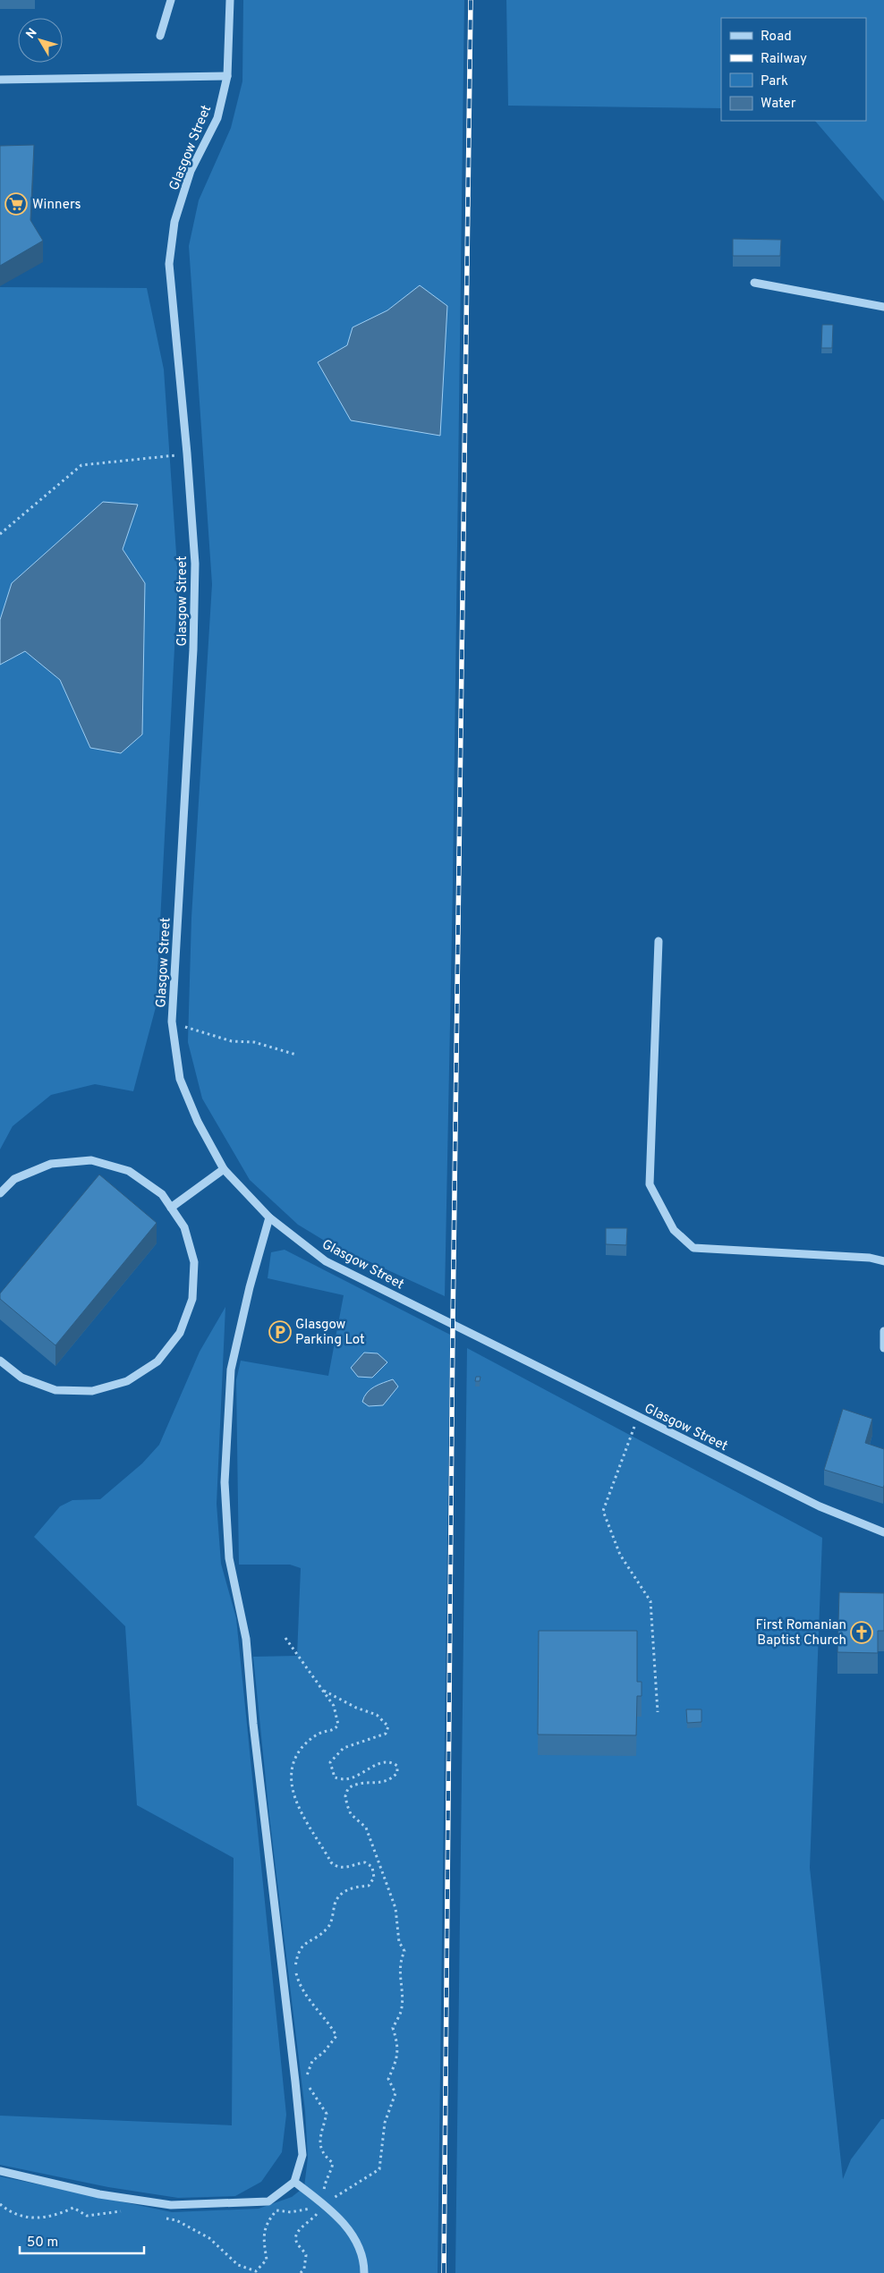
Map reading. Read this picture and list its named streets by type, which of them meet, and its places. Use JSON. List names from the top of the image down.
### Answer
{
  "streets": {
    "street": ["Glasgow Street"]
  },
  "places": {
    "supermarket": ["Winners"],
    "parking": ["Glasgow Parking Lot"],
    "church": ["First Romanian Baptist Church"]
  },
  "legend": [
    "Road",
    "Railway",
    "Park",
    "Water"
  ],
  "scale_bar": "50 m",
  "north": "top left"
}
